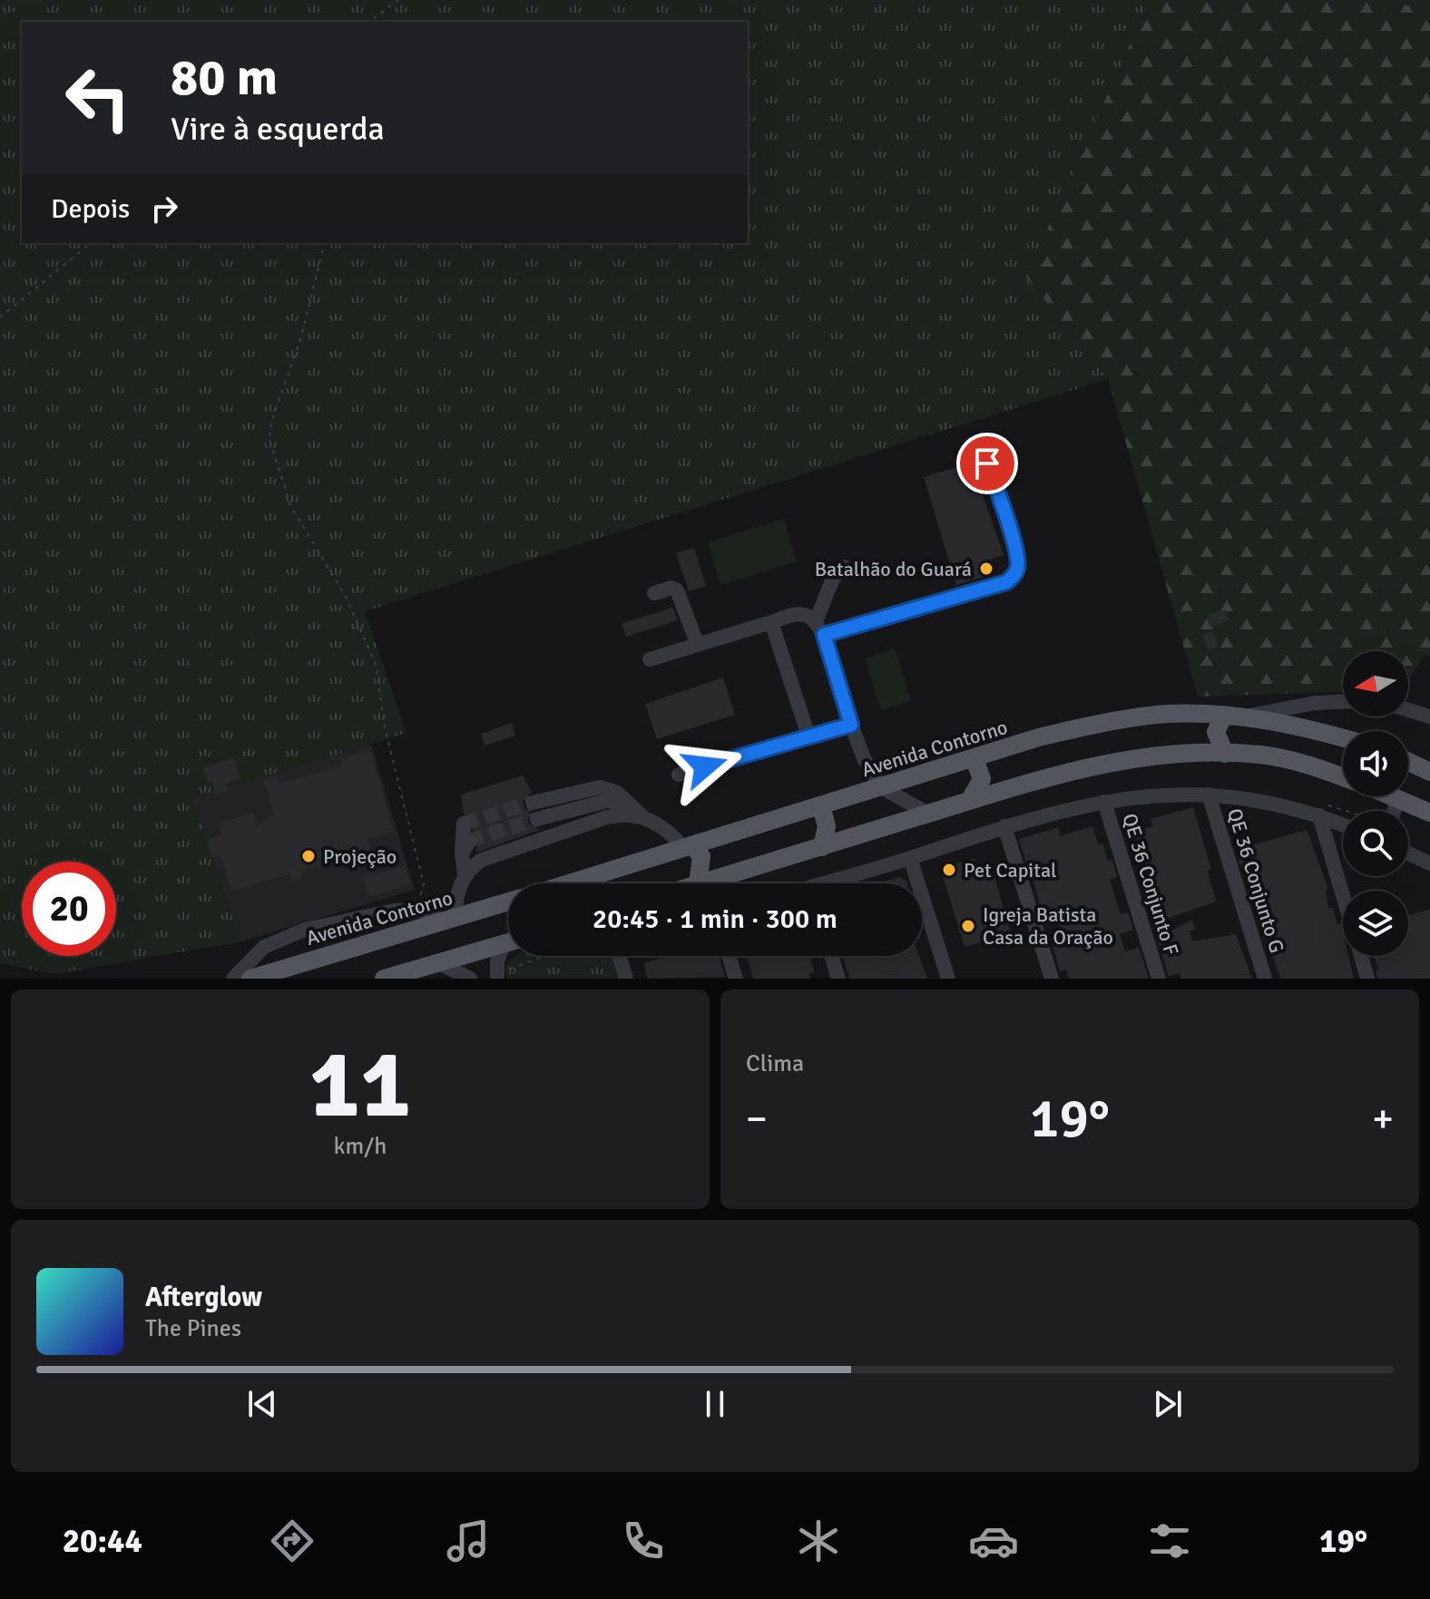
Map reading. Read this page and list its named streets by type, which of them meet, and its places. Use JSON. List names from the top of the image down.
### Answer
{
  "streets": {
    "main road": ["Avenida Contorno"],
    "street": ["QE 36 Conjunto G", "QE 36 Conjunto F"]
  },
  "places": [
    "Batalhão do Guará",
    "Projeção",
    "Pet Capital",
    "Igreja Batista Casa da Oração"
  ],
  "north": "left",
  "page": {
    "turn": ["80 m", "Vire à esquerda"],
    "then": "Depois",
    "limit": "20",
    "trip": "20:45 · 1 min · 300 m",
    "tile": [
      ["11", "km/h"],
      "Clima"
    ],
    "heat": ["−", "19°", "+"],
    "song": ["Afterglow", "The Pines"],
    "tabs": ["20:44", "19°"]
  }
}
